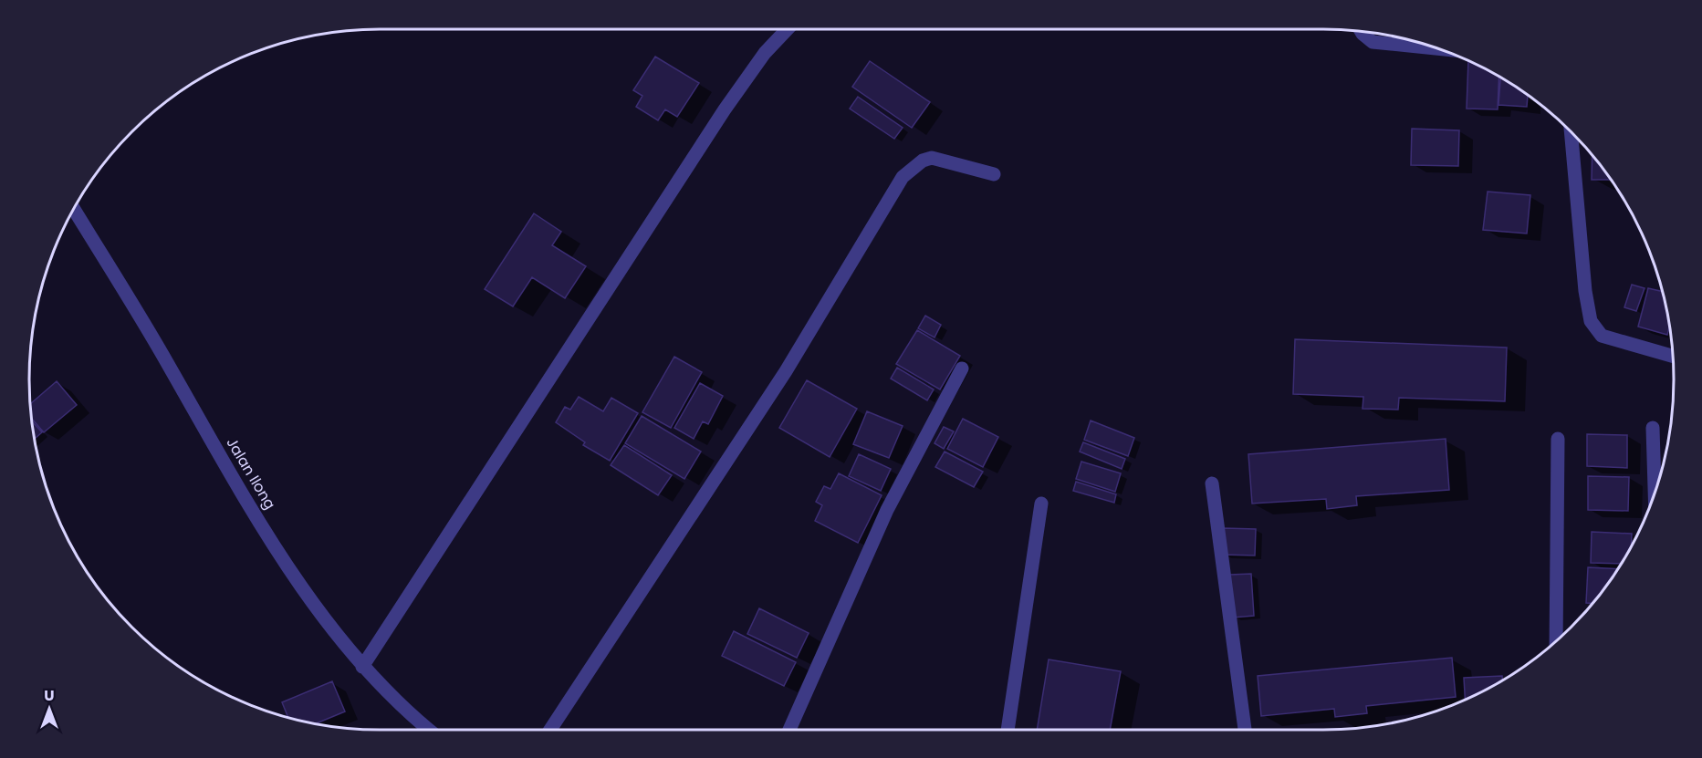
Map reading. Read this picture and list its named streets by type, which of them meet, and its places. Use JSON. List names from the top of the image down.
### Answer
{
  "streets": {
    "street": ["Jalan Ilong"]
  },
  "north": "top"
}
